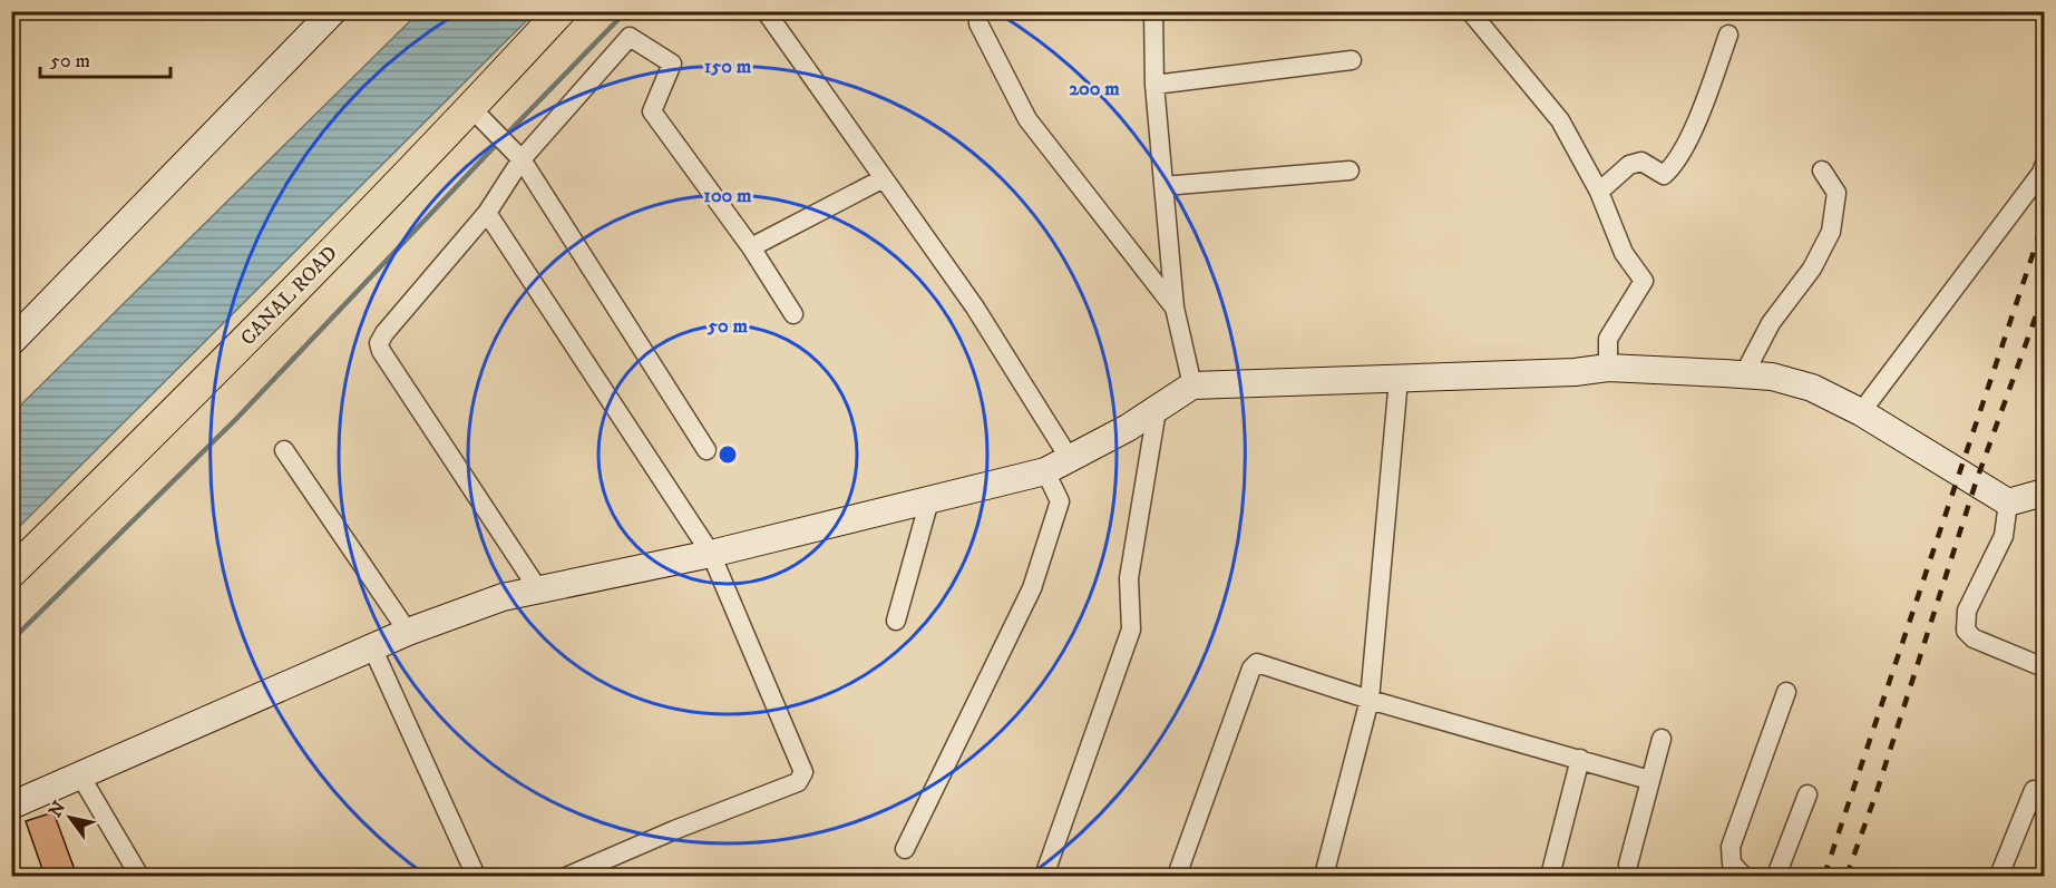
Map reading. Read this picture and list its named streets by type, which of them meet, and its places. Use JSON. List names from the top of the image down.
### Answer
{
  "streets": {
    "main road": ["CANAL ROAD"]
  },
  "scale_bar": "50 m",
  "north": "top left",
  "rings": [
    "150 m",
    "200 m",
    "100 m",
    "50 m"
  ]
}
